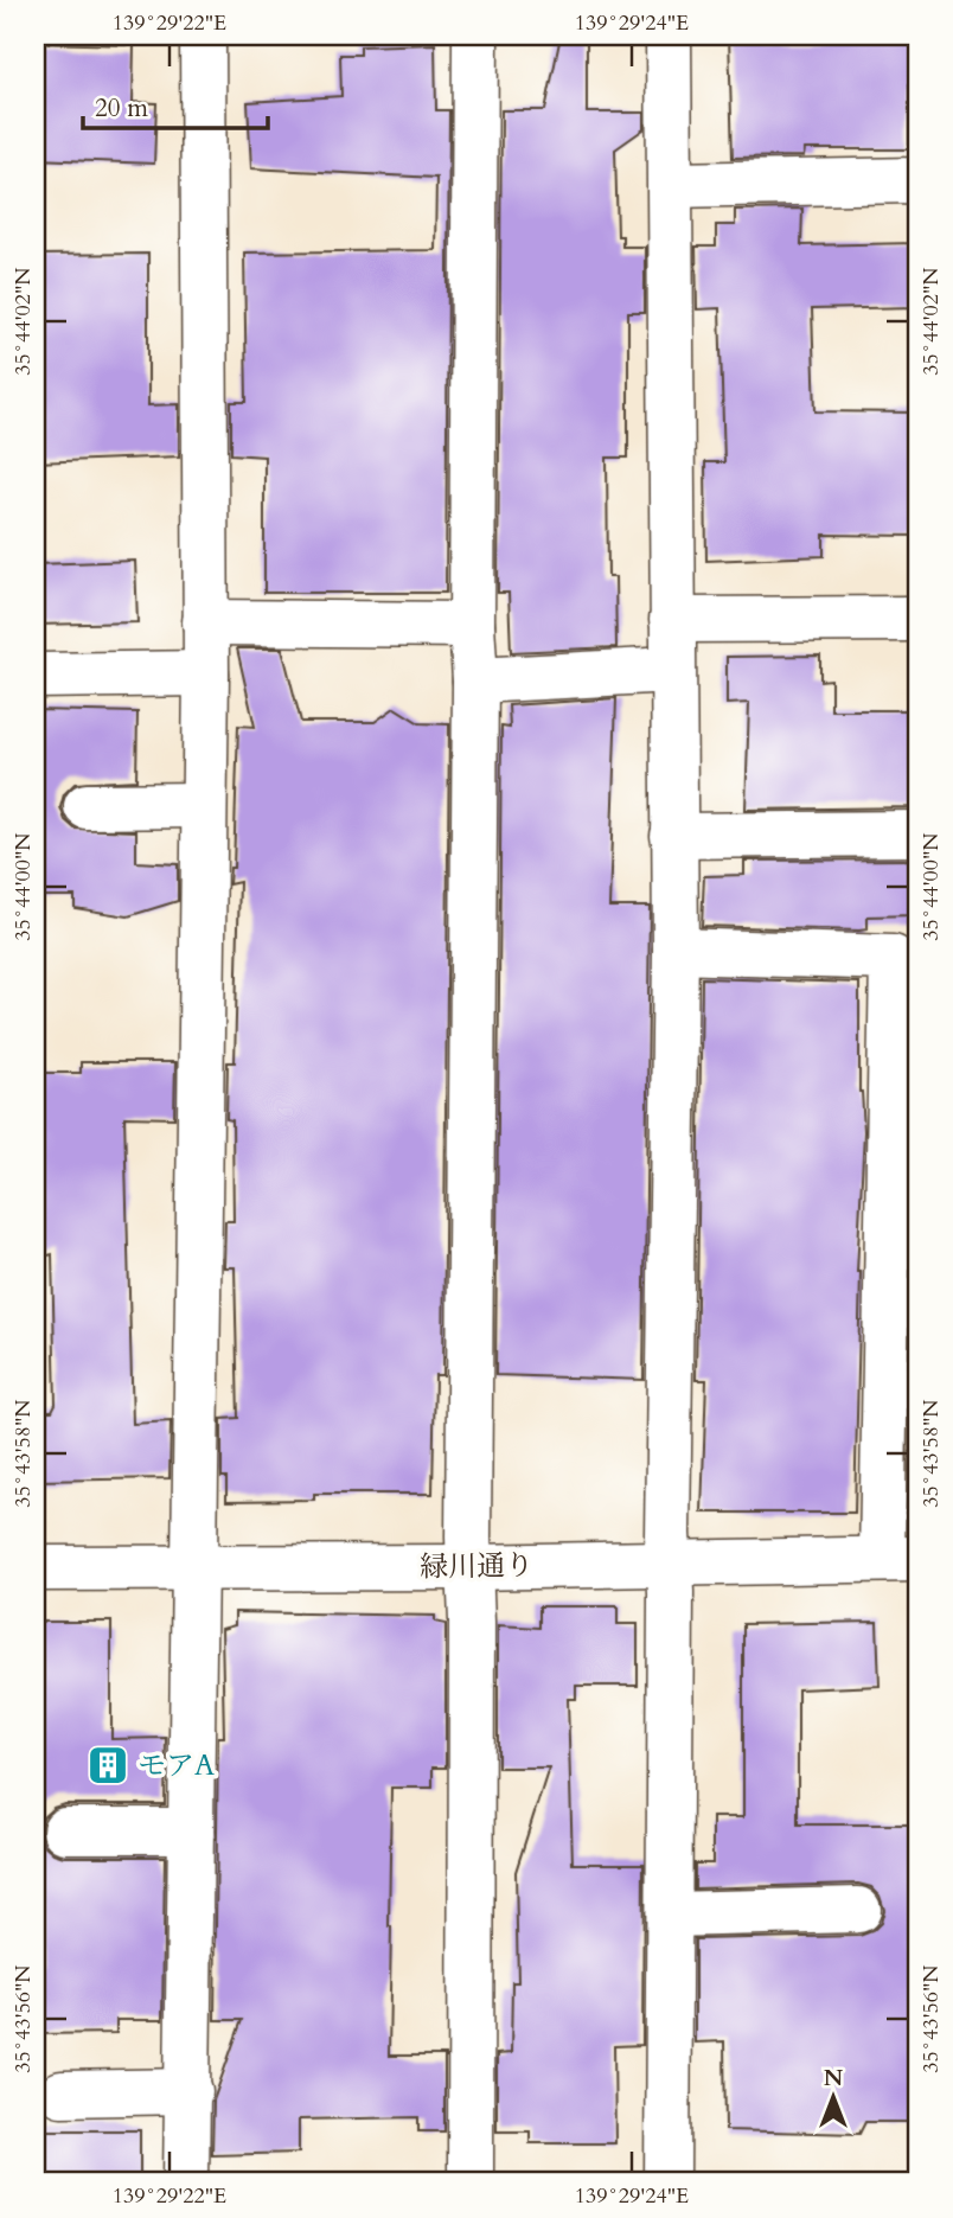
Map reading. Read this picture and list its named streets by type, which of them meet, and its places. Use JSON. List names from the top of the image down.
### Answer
{
  "streets": {
    "street": ["緑川通り"]
  },
  "places": {
    "building": ["モアA"]
  },
  "scale_bar": "20 m",
  "north": "top",
  "coordinates": [
    "139°29'22\"E",
    "139°29'24\"E",
    "35°44'02\"N",
    "35°44'00\"N",
    "35°43'58\"N",
    "35°43'56\"N"
  ]
}
